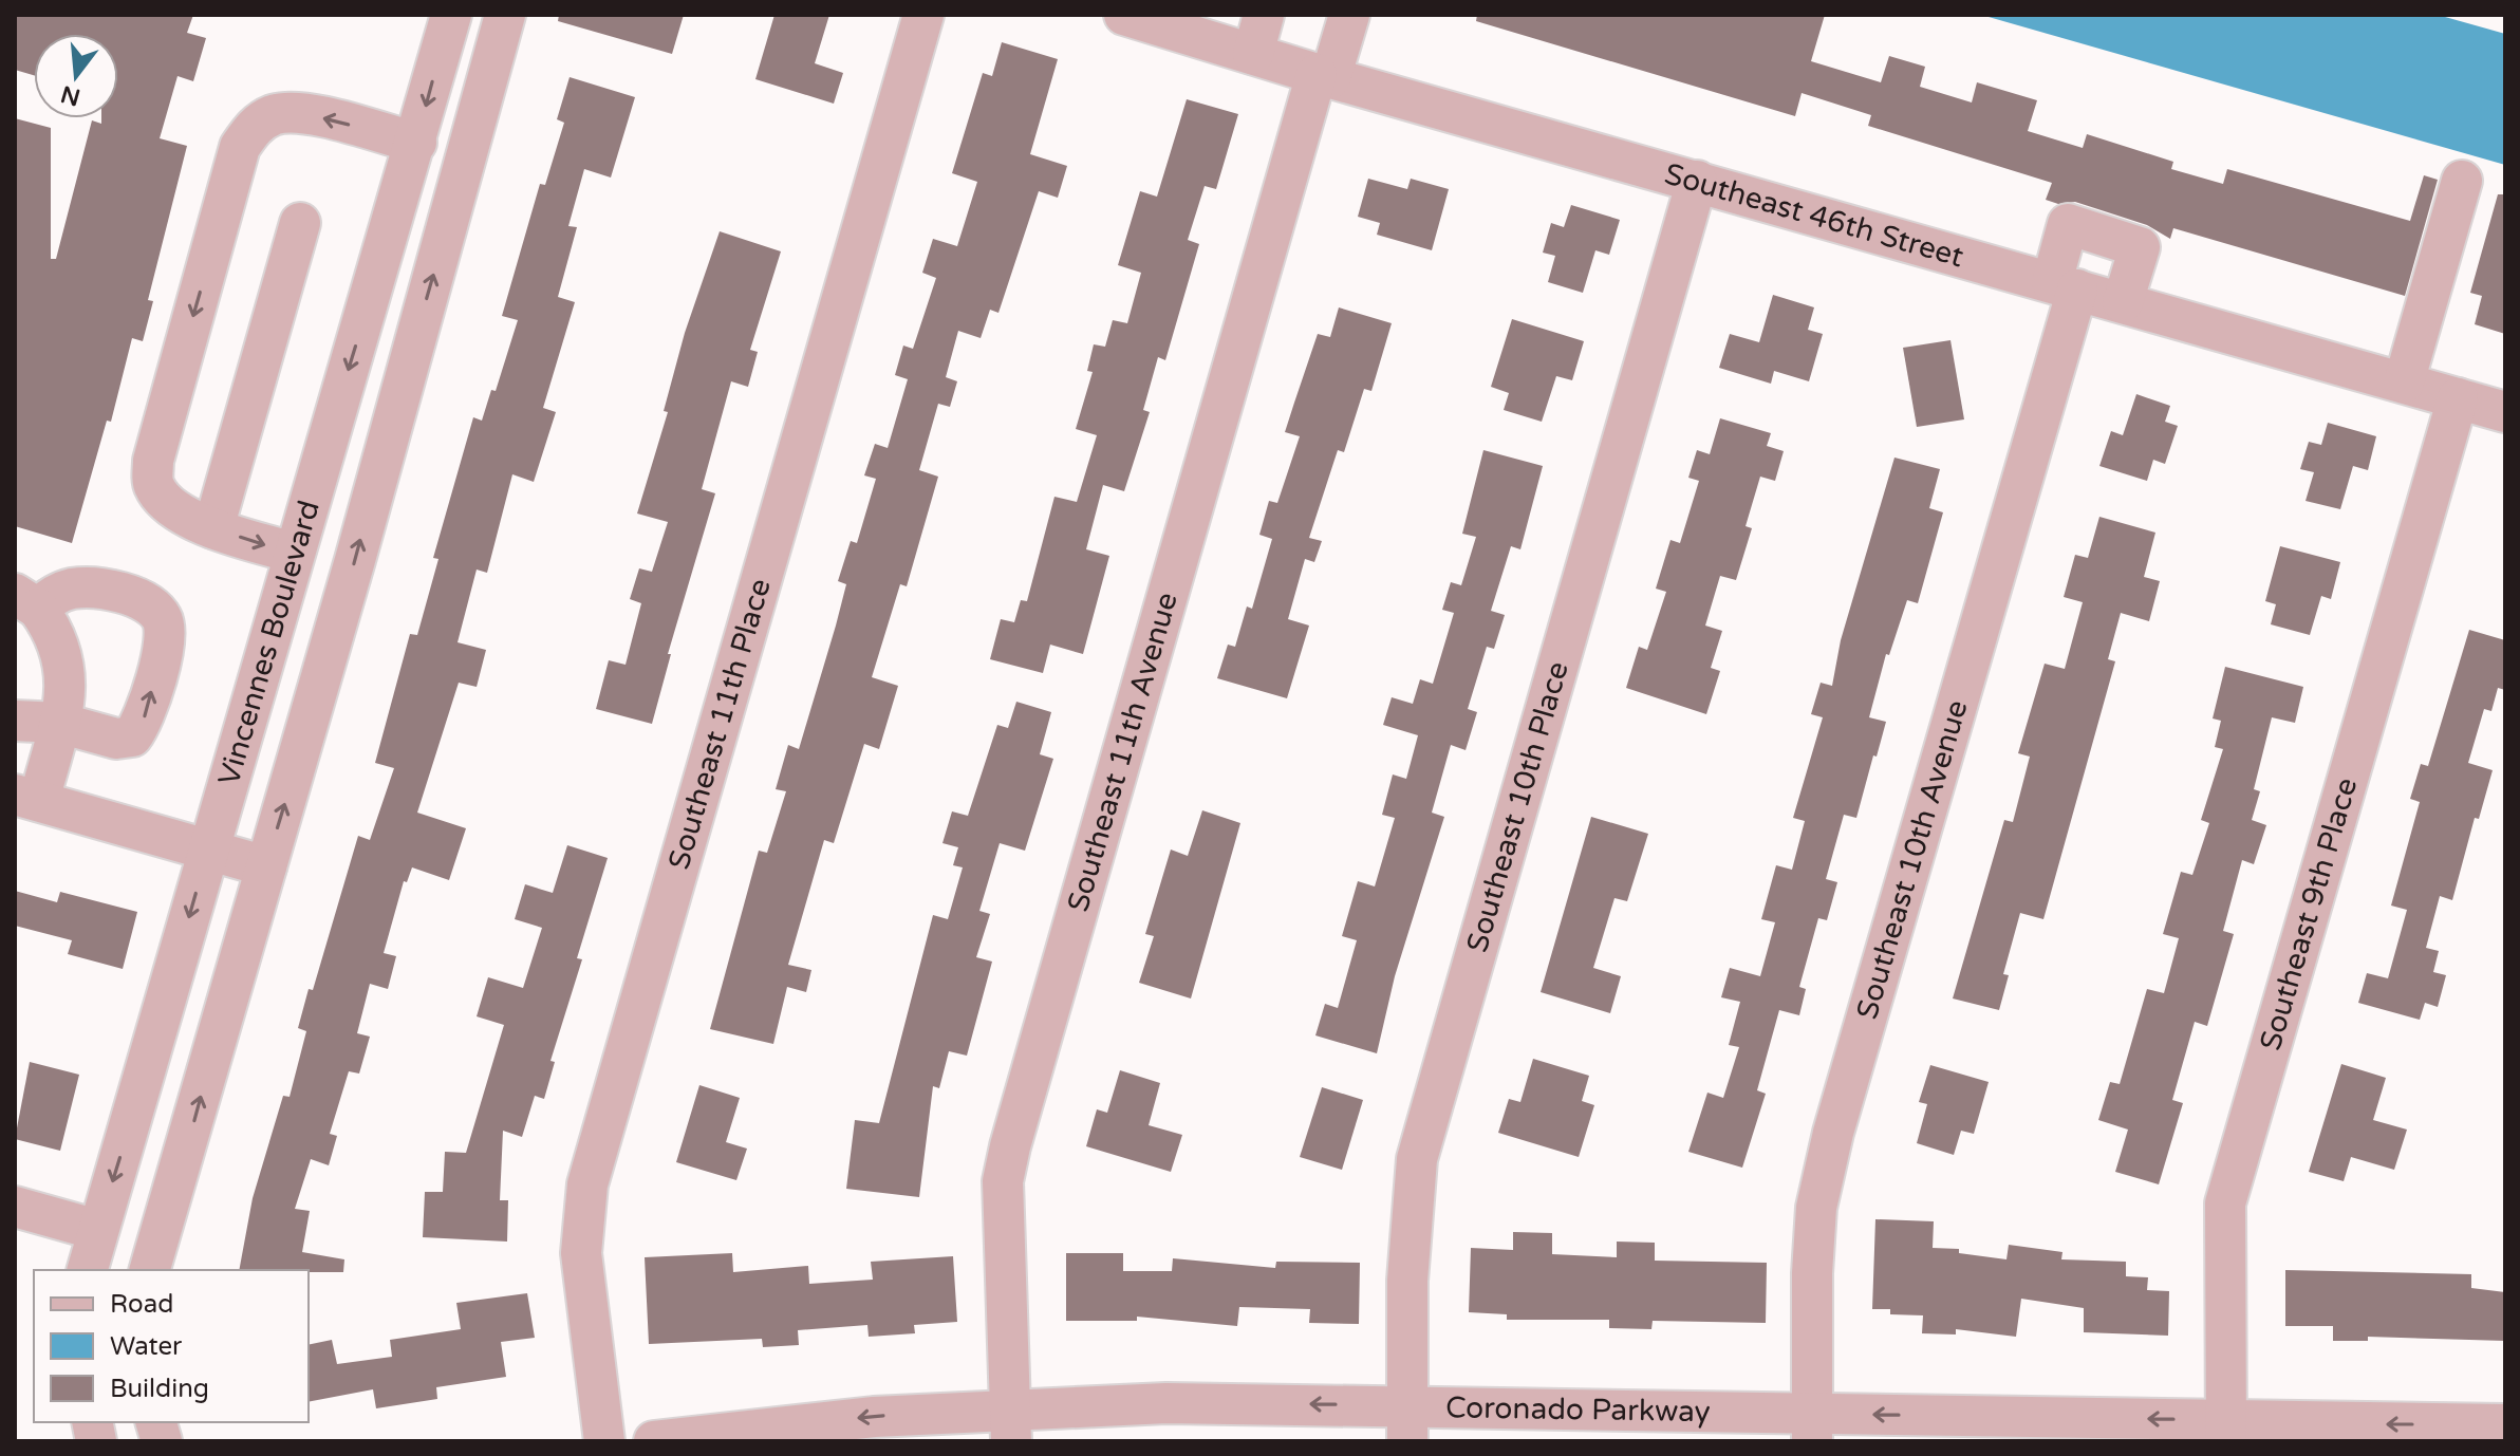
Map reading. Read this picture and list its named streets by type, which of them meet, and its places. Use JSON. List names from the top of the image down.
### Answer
{
  "streets": {
    "street": [
      "Southeast 46th Street",
      "Vincennes Boulevard",
      "Southeast 11th Place",
      "Southeast 11th Avenue",
      "Southeast 10th Place",
      "Southeast 10th Avenue",
      "Southeast 9th Place",
      "Coronado Parkway"
    ]
  },
  "crossings": [
    ["Southeast 46th Street", "Southeast 11th Avenue"],
    ["Southeast 46th Street", "Southeast 10th Place"],
    ["Southeast 46th Street", "Southeast 10th Avenue"],
    ["Southeast 46th Street", "Southeast 9th Place"],
    ["Southeast 11th Avenue", "Coronado Parkway"],
    ["Southeast 10th Place", "Coronado Parkway"],
    ["Southeast 10th Avenue", "Coronado Parkway"],
    ["Southeast 9th Place", "Coronado Parkway"]
  ],
  "one_way": ["Coronado Parkway"],
  "legend": ["Road", "Water", "Building"],
  "north": "bottom"
}
